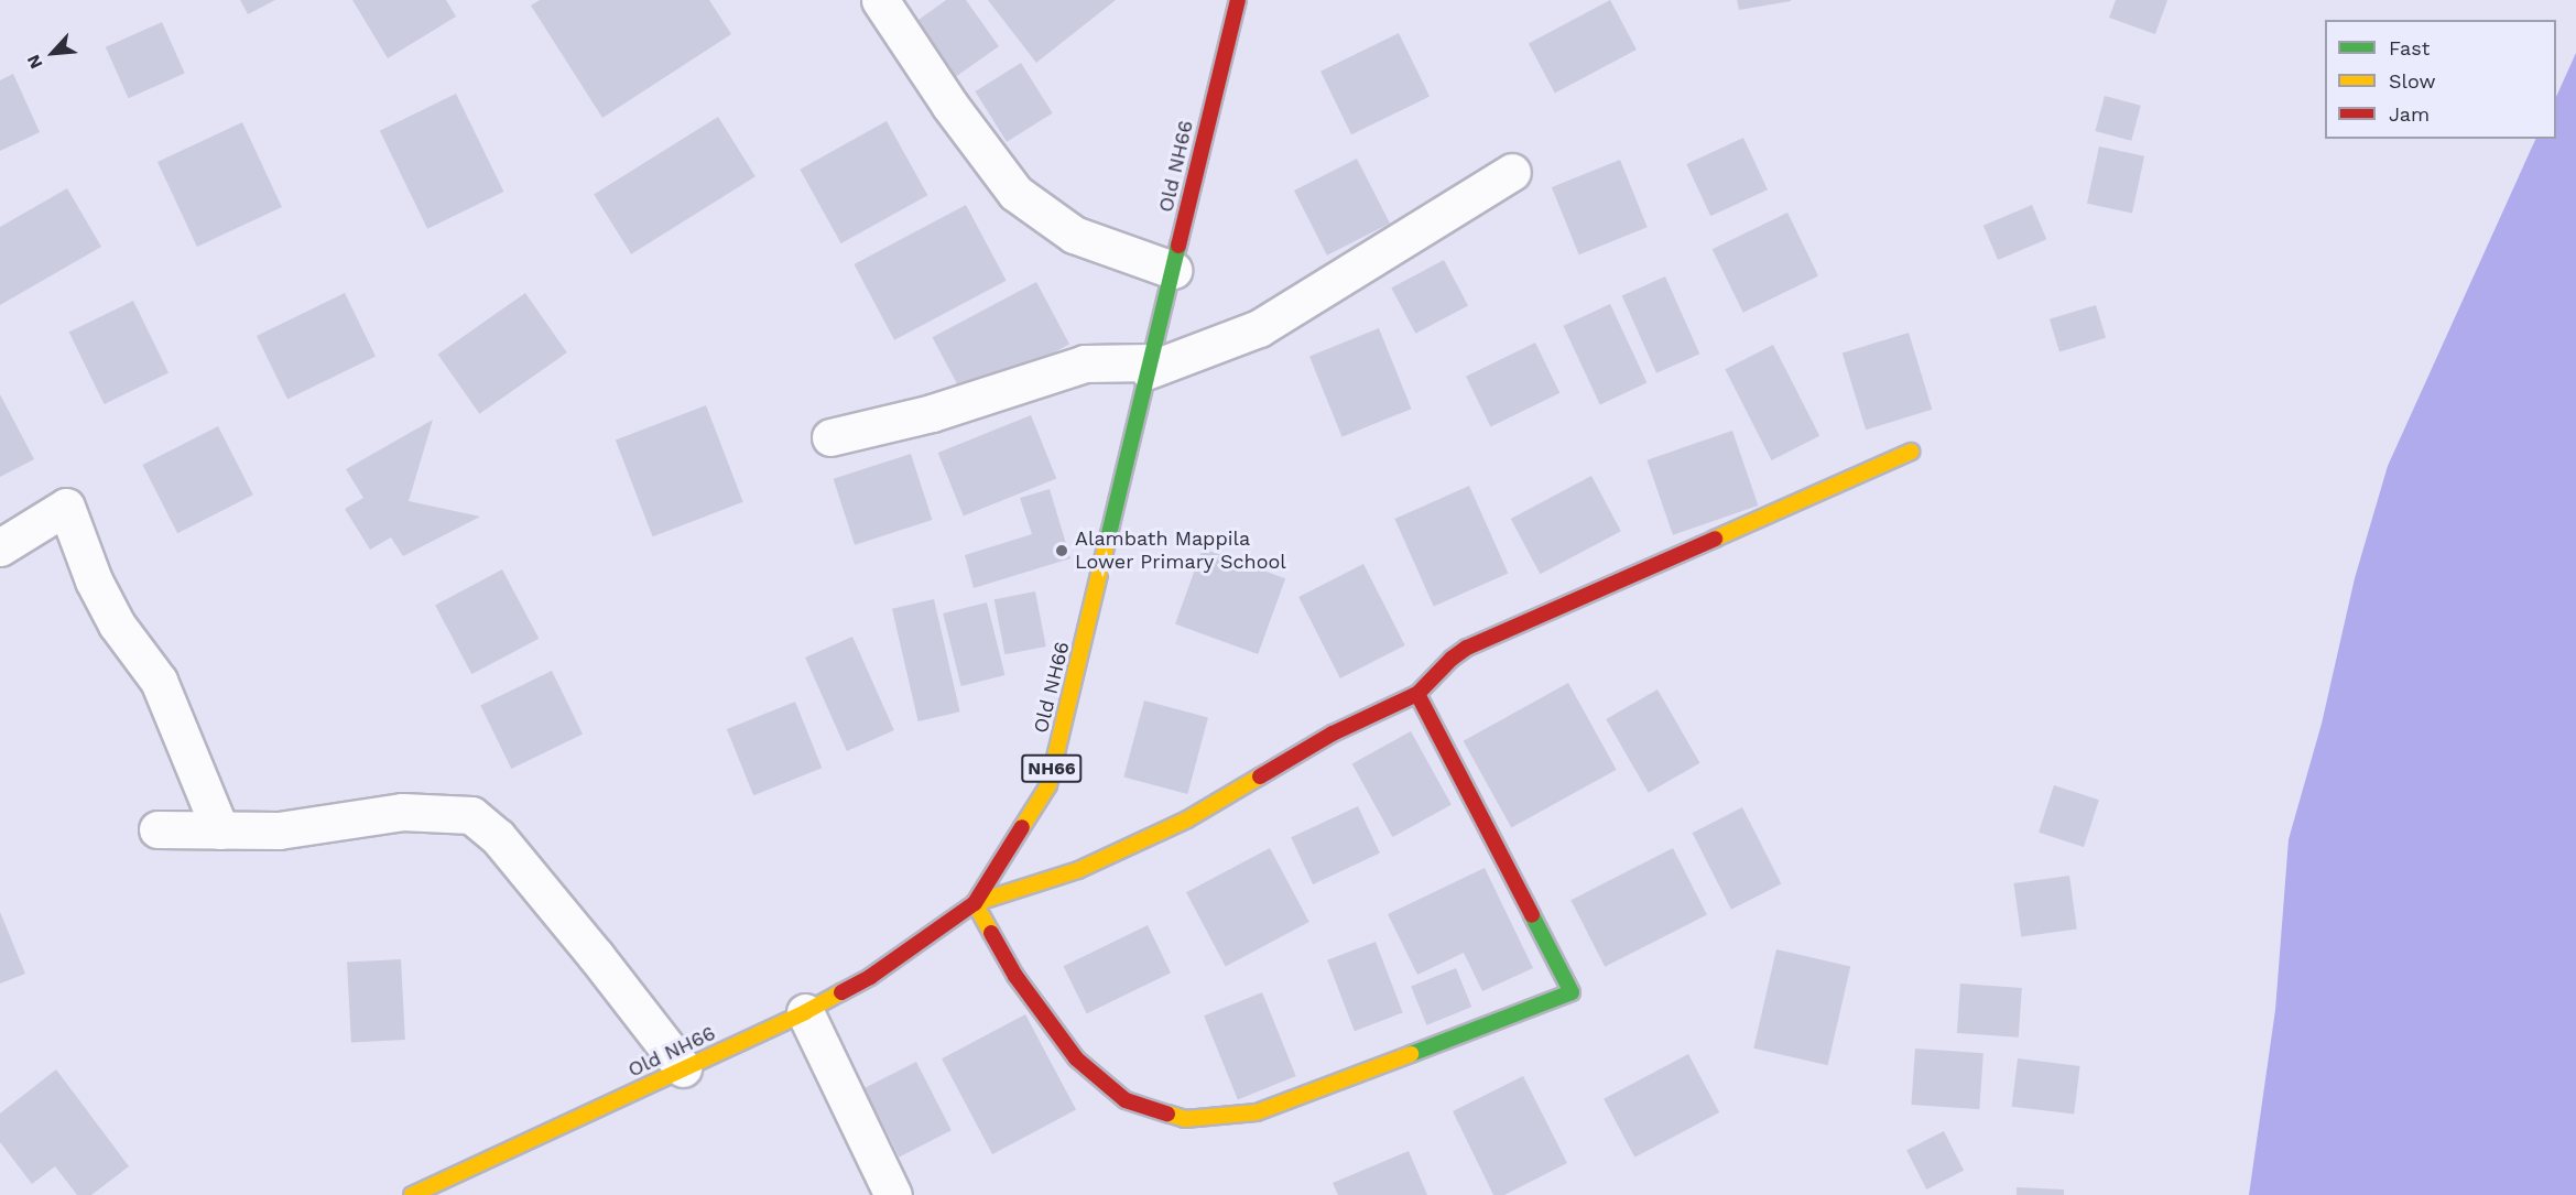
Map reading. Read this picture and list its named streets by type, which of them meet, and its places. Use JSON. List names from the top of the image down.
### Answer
{
  "streets": {
    "street": ["Old NH66", "NH66"]
  },
  "places": ["Alambath Mappila Lower Primary School"],
  "legend": ["Fast", "Slow", "Jam"],
  "north": "bottom left"
}
